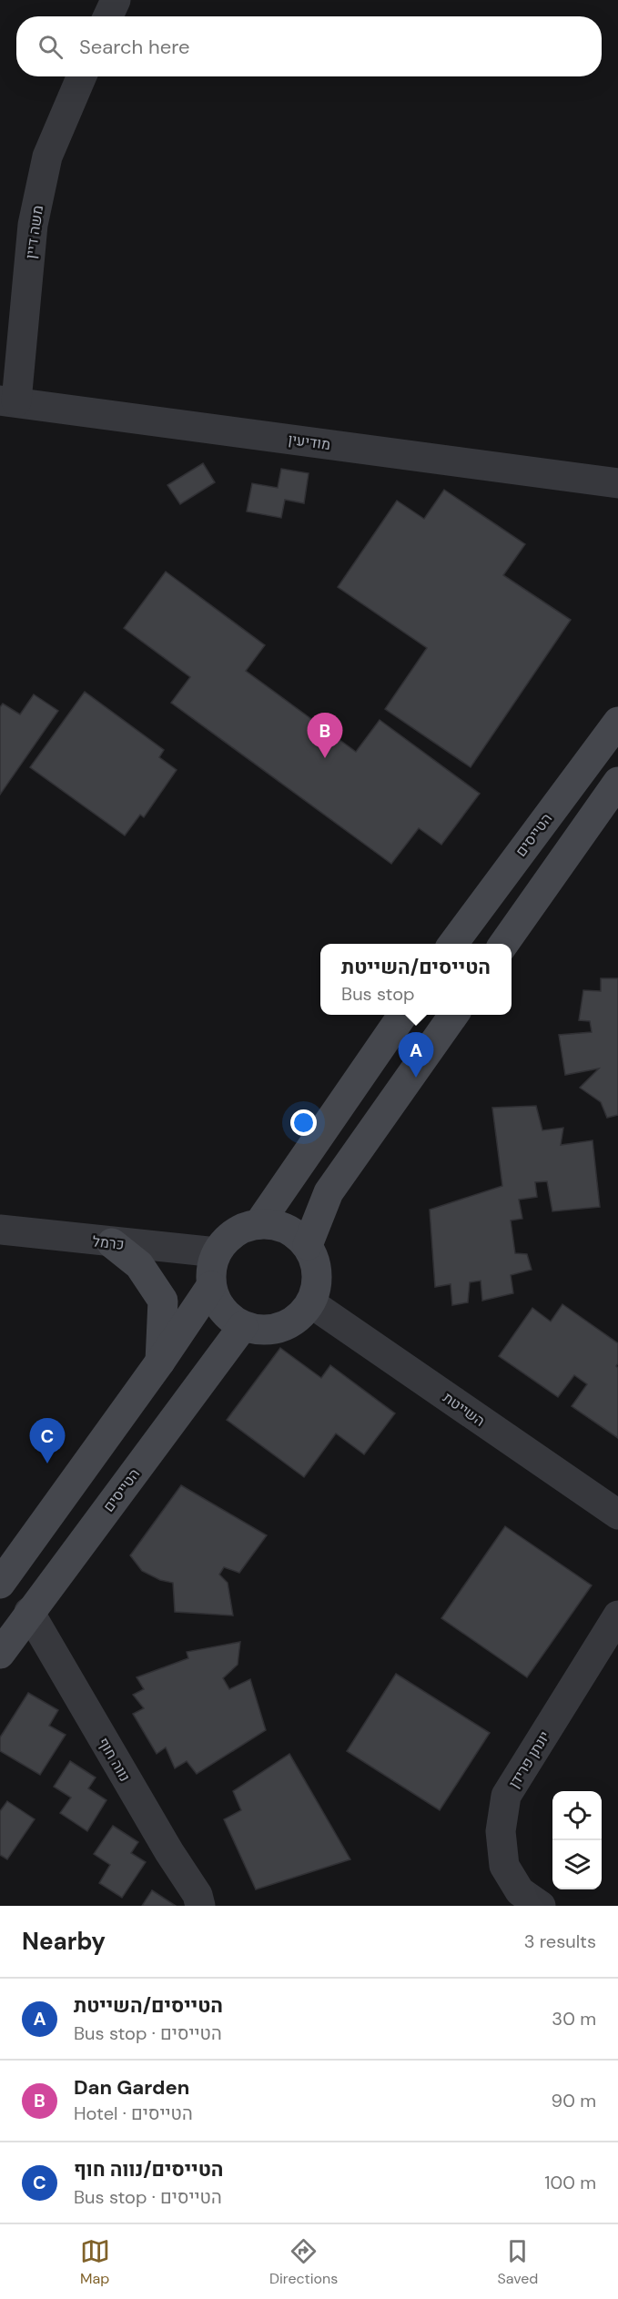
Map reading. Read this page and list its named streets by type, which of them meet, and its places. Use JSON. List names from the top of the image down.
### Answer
{
  "streets": {
    "street": [
      "משה דיין",
      "מודיעין",
      "הטייסים",
      "כרמל",
      "השייטת",
      "נווה חוף",
      "יונתן פרידן"
    ]
  },
  "crossings": [
    ["משה דיין", "מודיעין"],
    ["הטייסים", "כרמל"],
    ["הטייסים", "השייטת"],
    ["הטייסים", "נווה חוף"],
    ["כרמל", "השייטת"]
  ],
  "page": {
    "search": "Search here",
    "pins": ["B", "A", "C"],
    "popup": ["הטייסים/השייטת", "Bus stop"],
    "heading": ["Nearby", "3 results"],
    "list": [
      {
        "mark": "A",
        "name": "הטייסים/השייטת",
        "note": "Bus stop · הטייסים",
        "value": "30 m"
      },
      {
        "mark": "B",
        "name": "Dan Garden",
        "note": "Hotel · הטייסים",
        "value": "90 m"
      },
      {
        "mark": "C",
        "name": "הטייסים/נווה חוף",
        "note": "Bus stop · הטייסים",
        "value": "100 m"
      }
    ],
    "nav": ["Map", "Directions", "Saved"]
  }
}
